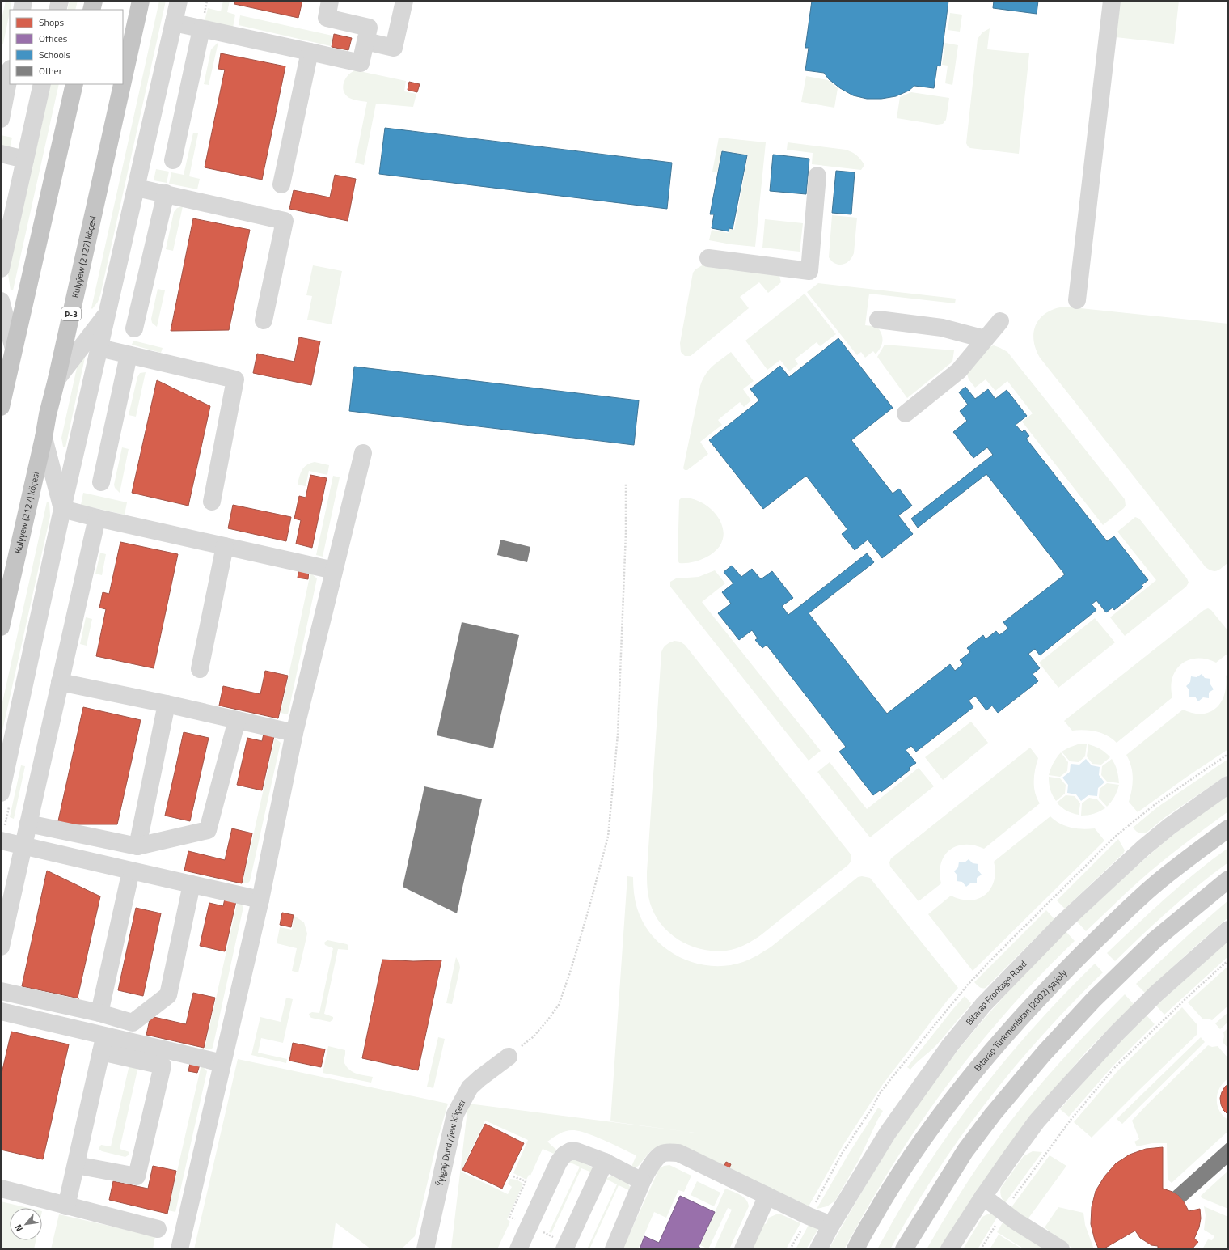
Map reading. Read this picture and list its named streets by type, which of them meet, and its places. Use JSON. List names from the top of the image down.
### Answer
{
  "streets": {
    "highway": ["Kulyýew (2127) köçesi", "P-3"],
    "main road": ["Bitarap Türkmenistan (2002) şaýoly"],
    "street": ["Bitarap Frontage Road", "Ýylgaý Durdyýew köçesi"]
  },
  "legend": [
    "Shops",
    "Offices",
    "Schools",
    "Other"
  ],
  "north": "bottom left"
}
